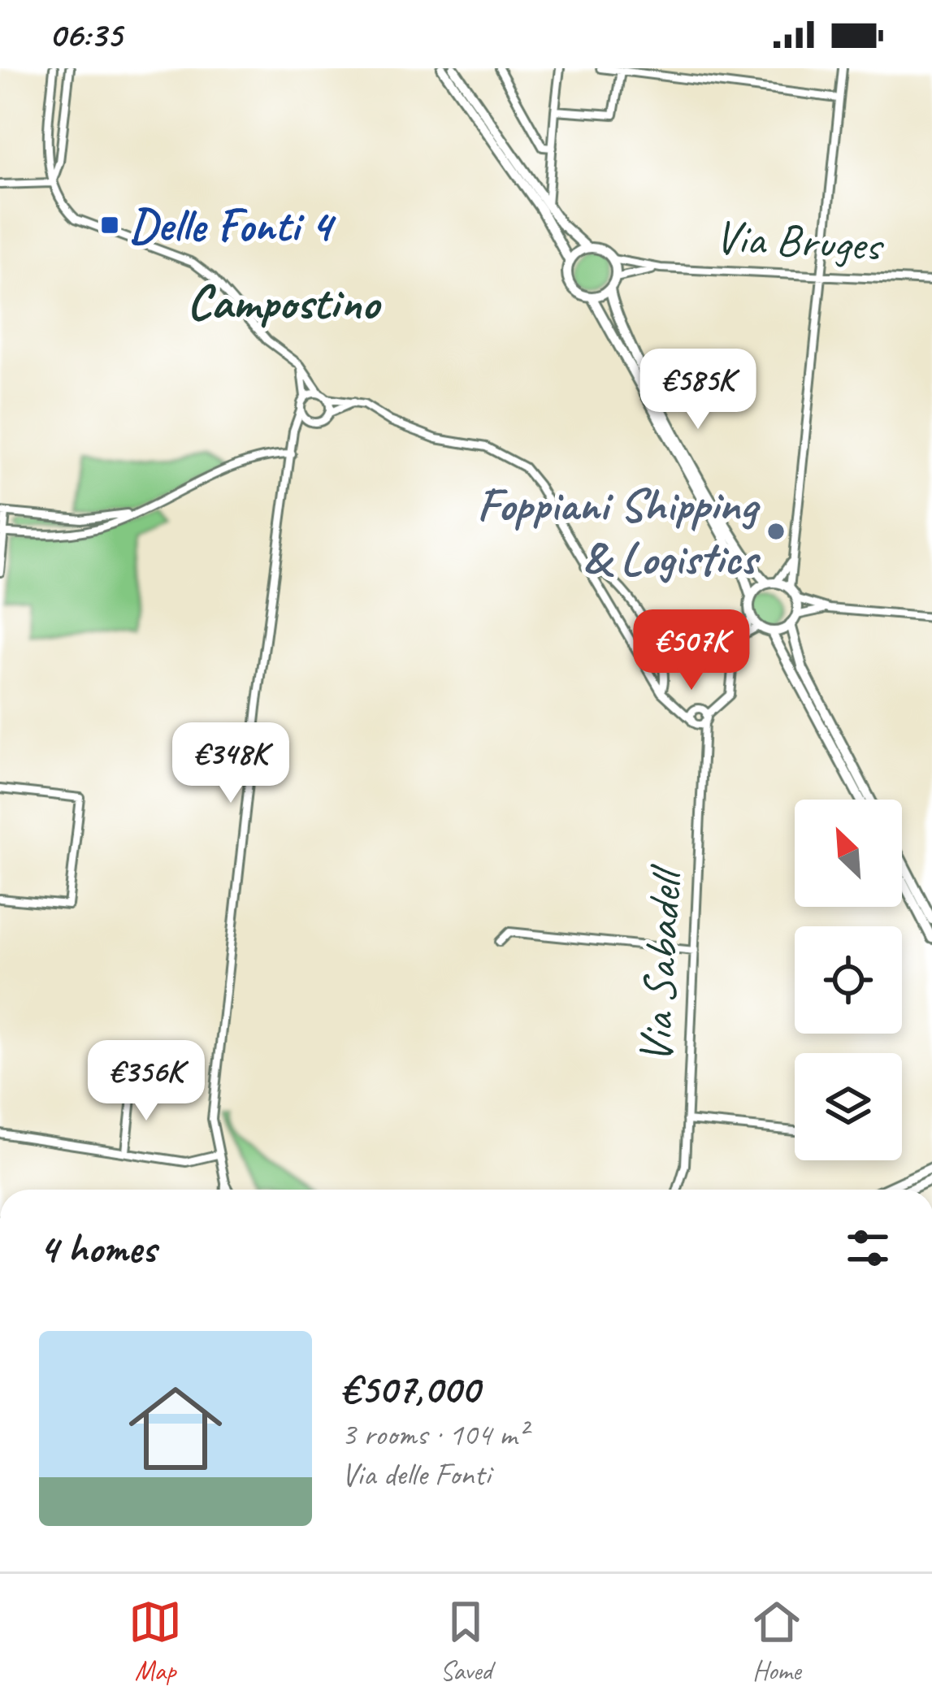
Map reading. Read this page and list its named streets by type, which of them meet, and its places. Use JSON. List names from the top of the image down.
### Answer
{
  "streets": {
    "street": ["Via Bruges", "Via Sabadell"]
  },
  "districts": ["Campostino"],
  "places": {
    "transit": ["Delle Fonti 4"],
    "other": ["Foppiani Shipping & Logistics"]
  },
  "north": "top left",
  "page": {
    "status": "06:35",
    "price": [
      "€585K",
      "€507K",
      "€348K",
      "€356K"
    ],
    "heading": "4 homes",
    "list": [
      {
        "name": "€507,000",
        "note": "3 rooms · 104 m² · Via delle Fonti"
      }
    ],
    "tabs": ["Map", "Saved", "Home"]
  }
}
